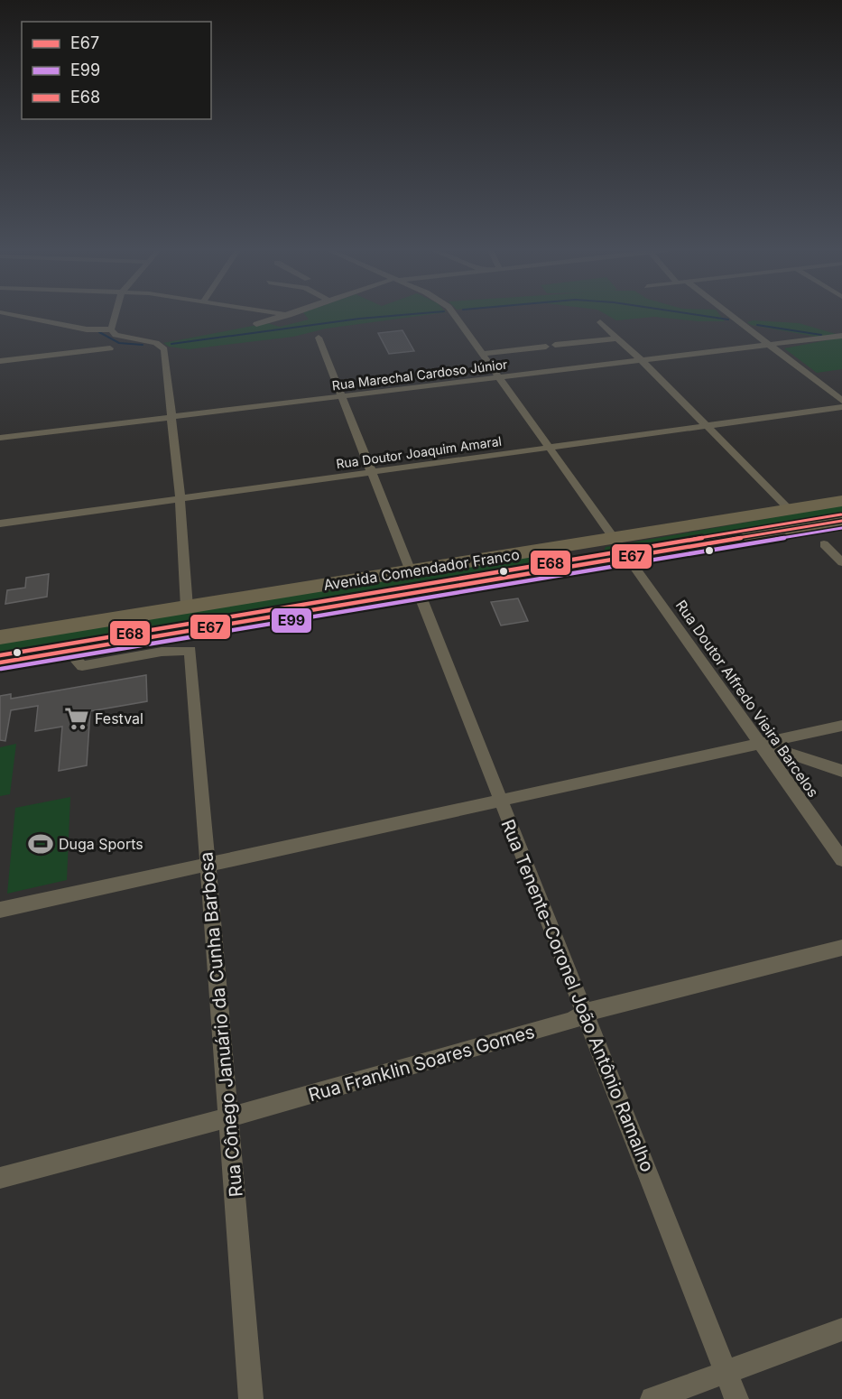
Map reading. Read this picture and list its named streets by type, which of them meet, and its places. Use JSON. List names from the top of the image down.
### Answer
{
  "streets": {
    "highway": ["Avenida Comendador Franco"],
    "street": [
      "Rua Marechal Cardoso Júnior",
      "Rua Doutor Joaquim Amaral",
      "Rua Doutor Alfredo Vieira Barcelos",
      "Rua Tenente-Coronel João Antônio Ramalho",
      "Rua Cônego Januário da Cunha Barbosa",
      "Rua Franklin Soares Gomes"
    ]
  },
  "crossings": [
    ["Avenida Comendador Franco", "Rua Doutor Alfredo Vieira Barcelos"],
    ["Avenida Comendador Franco", "Rua Tenente-Coronel João Antônio Ramalho"],
    ["Avenida Comendador Franco", "Rua Cônego Januário da Cunha Barbosa"],
    ["Rua Tenente-Coronel João Antônio Ramalho", "Rua Franklin Soares Gomes"],
    ["Rua Cônego Januário da Cunha Barbosa", "Rua Franklin Soares Gomes"]
  ],
  "places": {
    "supermarket": ["Festval"],
    "sports": ["Duga Sports"]
  },
  "lines": ["transit line E68", "transit line E67", "transit line E99"],
  "legend": ["E67", "E99", "E68"]
}
